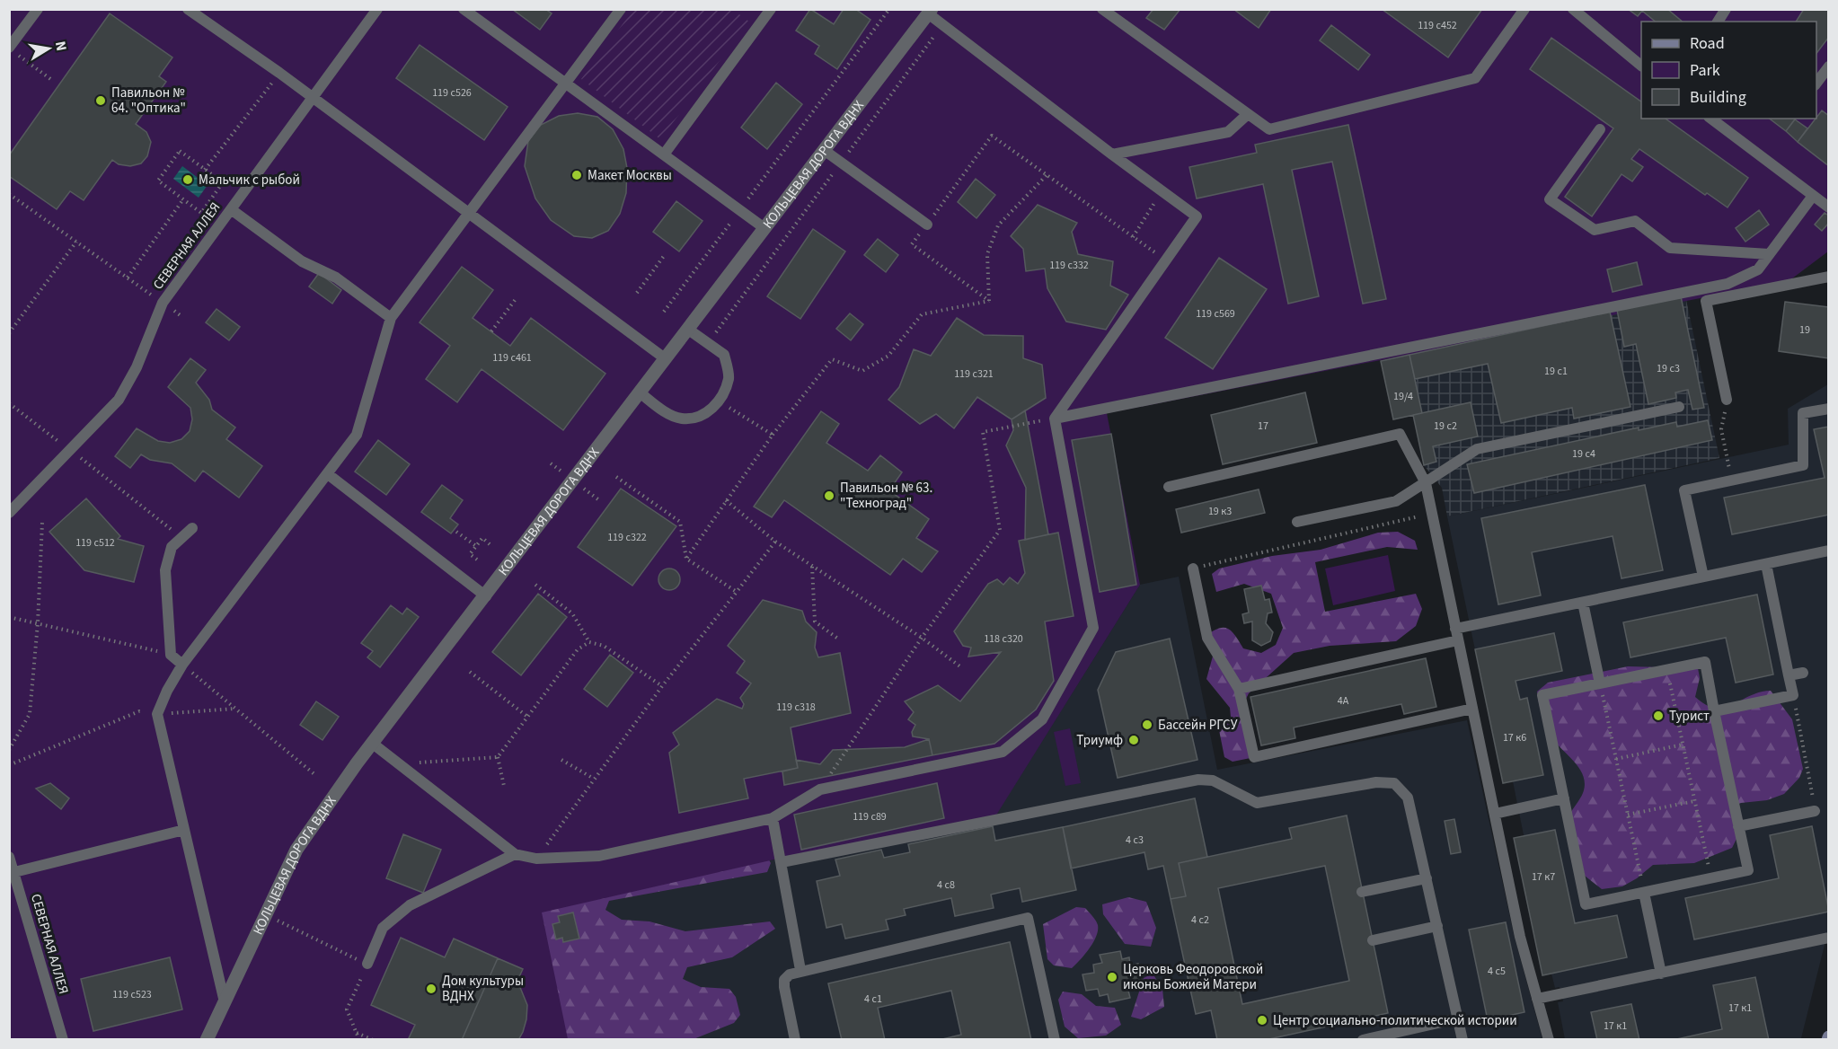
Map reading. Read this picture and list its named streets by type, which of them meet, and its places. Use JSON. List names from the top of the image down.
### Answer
{
  "streets": {
    "street": ["КОЛЬЦЕВАЯ ДОРОГА ВДНХ"],
    "lane": ["СЕВЕРНАЯ АЛЛЕЯ"]
  },
  "places": [
    "Павильон № 64. \"Оптика\"",
    "Макет Москвы",
    "Мальчик с рыбой",
    "Павильон № 63. \"Техноград\"",
    "Турист",
    "Бассейн РГСУ",
    "Триумф",
    "Церковь Феодоровской иконы Божией Матери",
    "Дом культуры ВДНХ",
    "Центр социально-политической истории"
  ],
  "house_numbers": [
    "119 с452",
    "119 с526",
    "119 с332",
    "119 с569",
    "19",
    "119 с461",
    "19 с3",
    "19 с1",
    "119 с321",
    "19/4",
    "17",
    "19 с2",
    "19 с4",
    "19 к3",
    "119 с322",
    "119 с512",
    "118 с320",
    "4А",
    "119 с318",
    "17 к6",
    "119 с89",
    "4 с3",
    "17 к7",
    "4 c8",
    "4 с2",
    "4 с5",
    "119 с523",
    "4 с1",
    "17 к1",
    "17 к1"
  ],
  "legend": ["Road", "Park", "Building"],
  "north": "right"
}
